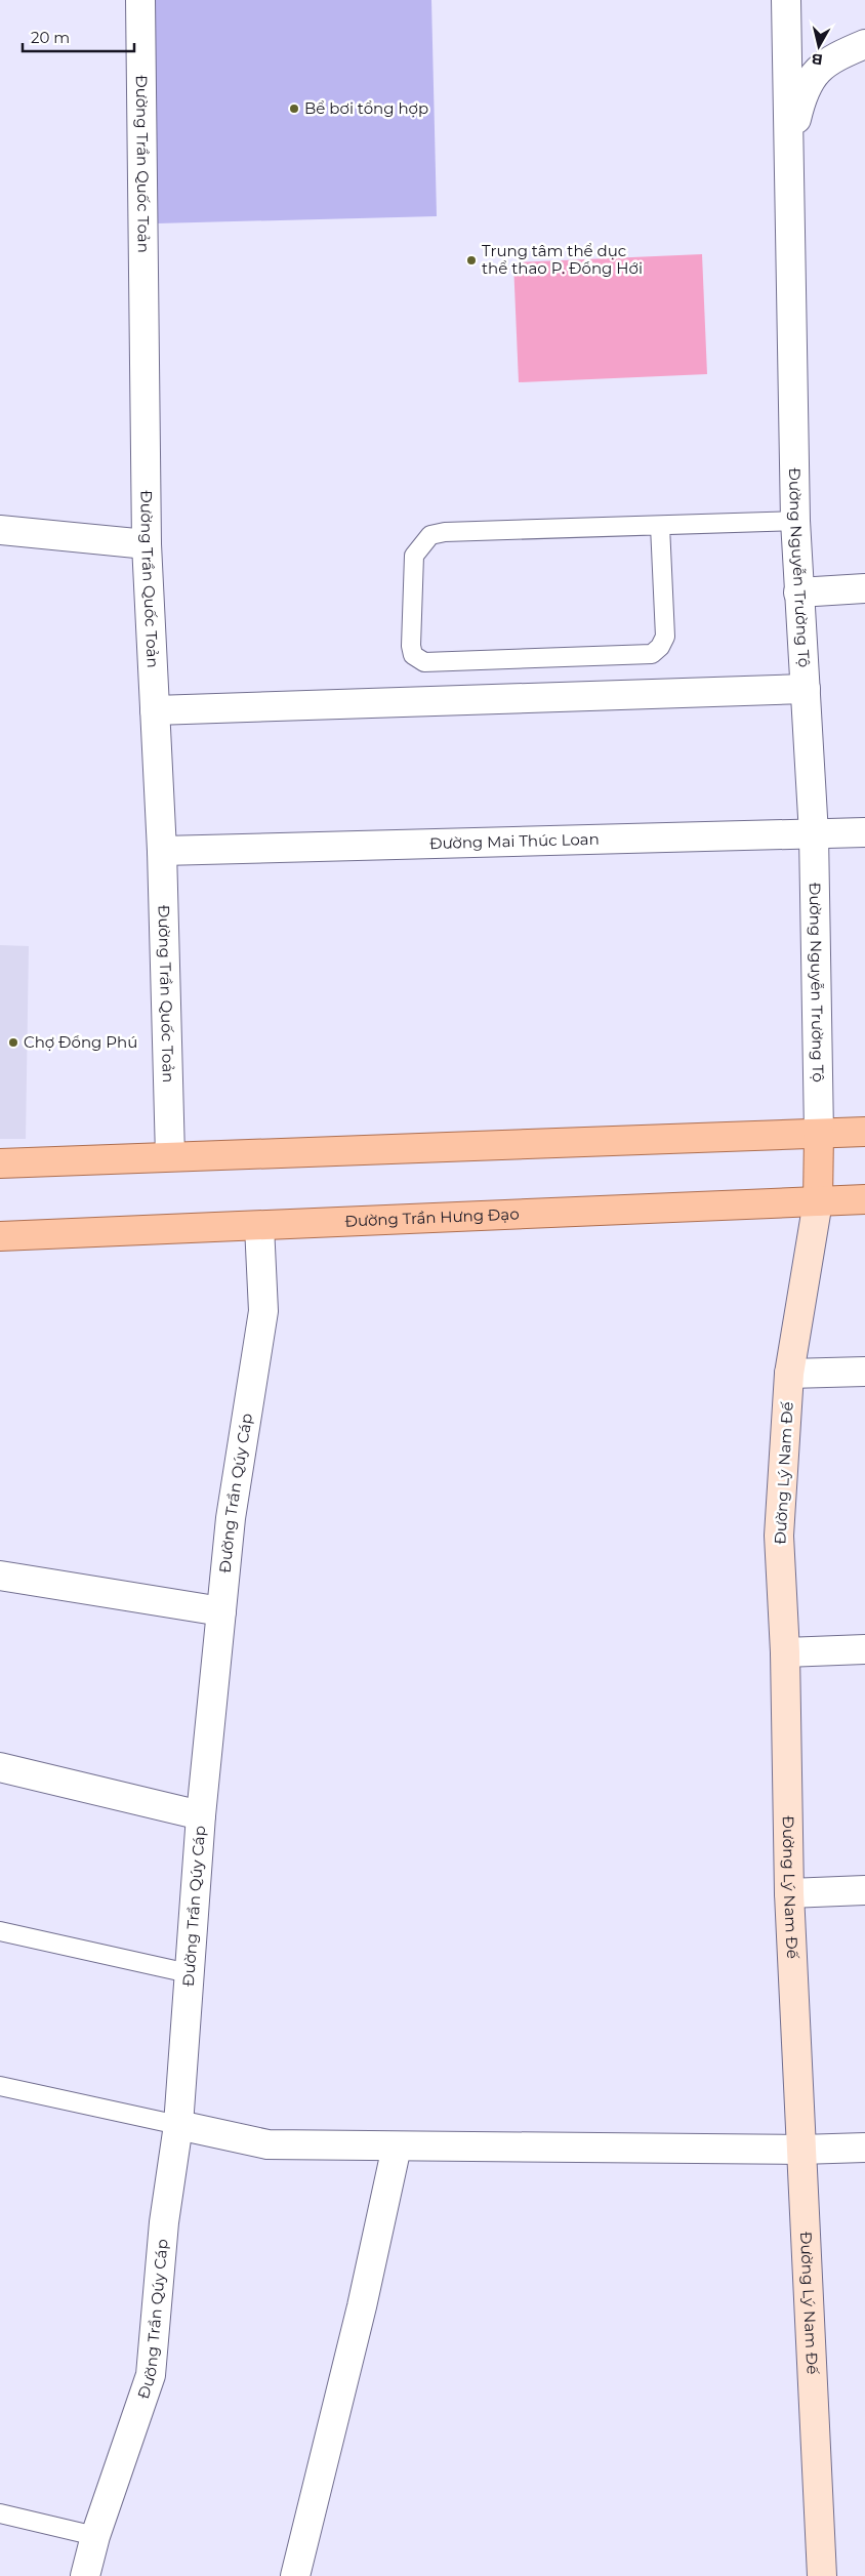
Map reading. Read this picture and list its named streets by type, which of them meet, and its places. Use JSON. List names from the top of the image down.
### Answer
{
  "streets": {
    "main road": ["Đường Trần Hưng Đạo"],
    "street": [
      "Đường Trần Quốc Toản",
      "Đường Nguyễn Trường Tộ",
      "Đường Mai Thúc Loan",
      "Đường Lý Nam Đế",
      "Đường Trần Qúy Cáp"
    ]
  },
  "crossings": [
    ["Đường Trần Quốc Toản", "Đường Mai Thúc Loan"],
    ["Đường Nguyễn Trường Tộ", "Đường Mai Thúc Loan"],
    ["Đường Trần Hưng Đạo", "Đường Lý Nam Đế"],
    ["Đường Trần Hưng Đạo", "Đường Trần Qúy Cáp"]
  ],
  "places": ["Bể bơi tổng hợp", "Trung tâm thể dục thể thao P. Đồng Hới", "Chợ Đồng Phú"],
  "scale_bar": "20 m",
  "north": "bottom"
}
